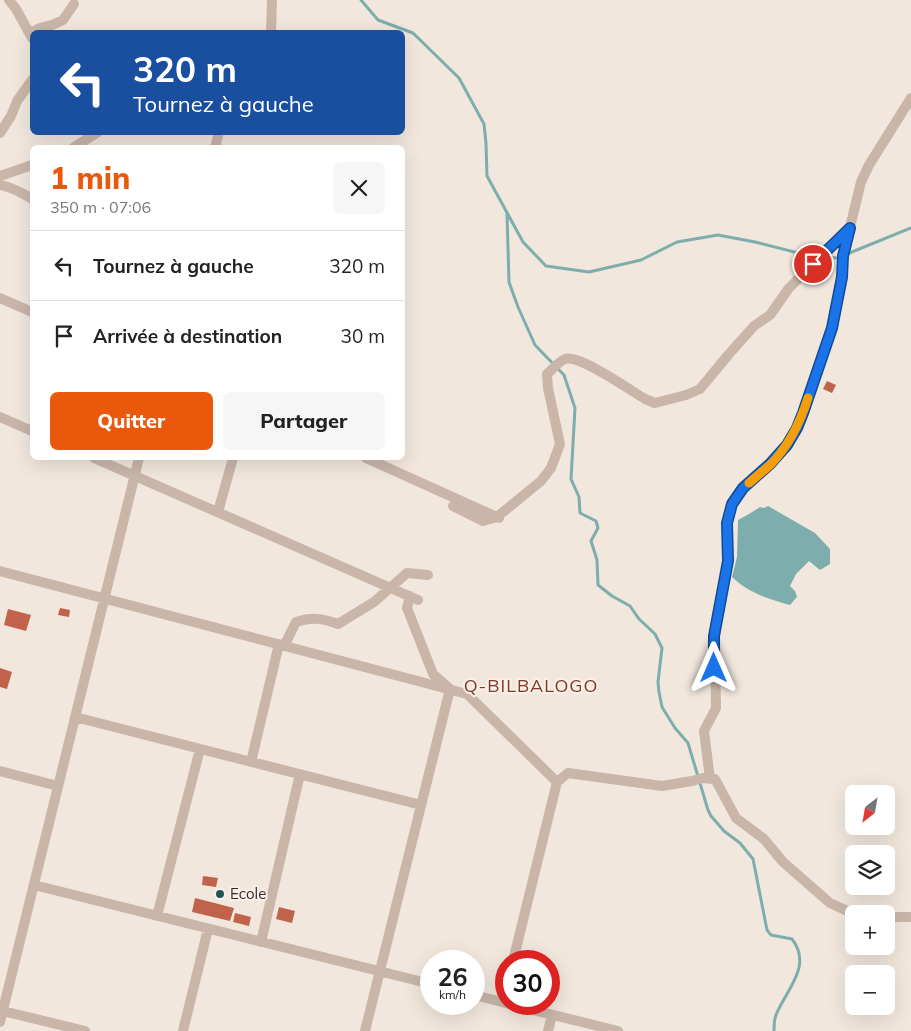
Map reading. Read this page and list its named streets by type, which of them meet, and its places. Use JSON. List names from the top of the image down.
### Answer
{
  "districts": ["Q-BILBALOGO"],
  "places": ["Ecole"],
  "north": "bottom left",
  "page": {
    "turn": ["320 m", "Tournez à gauche"],
    "heading": ["1 min", "350 m · 07:06"],
    "list": [
      {
        "name": "Tournez à gauche",
        "value": "320 m"
      },
      {
        "name": "Arrivée à destination",
        "value": "30 m"
      }
    ],
    "buttons": ["Quitter", "Partager"],
    "map_buttons": ["+", "−"],
    "speed": "26 km/h",
    "limit": "30"
  }
}
